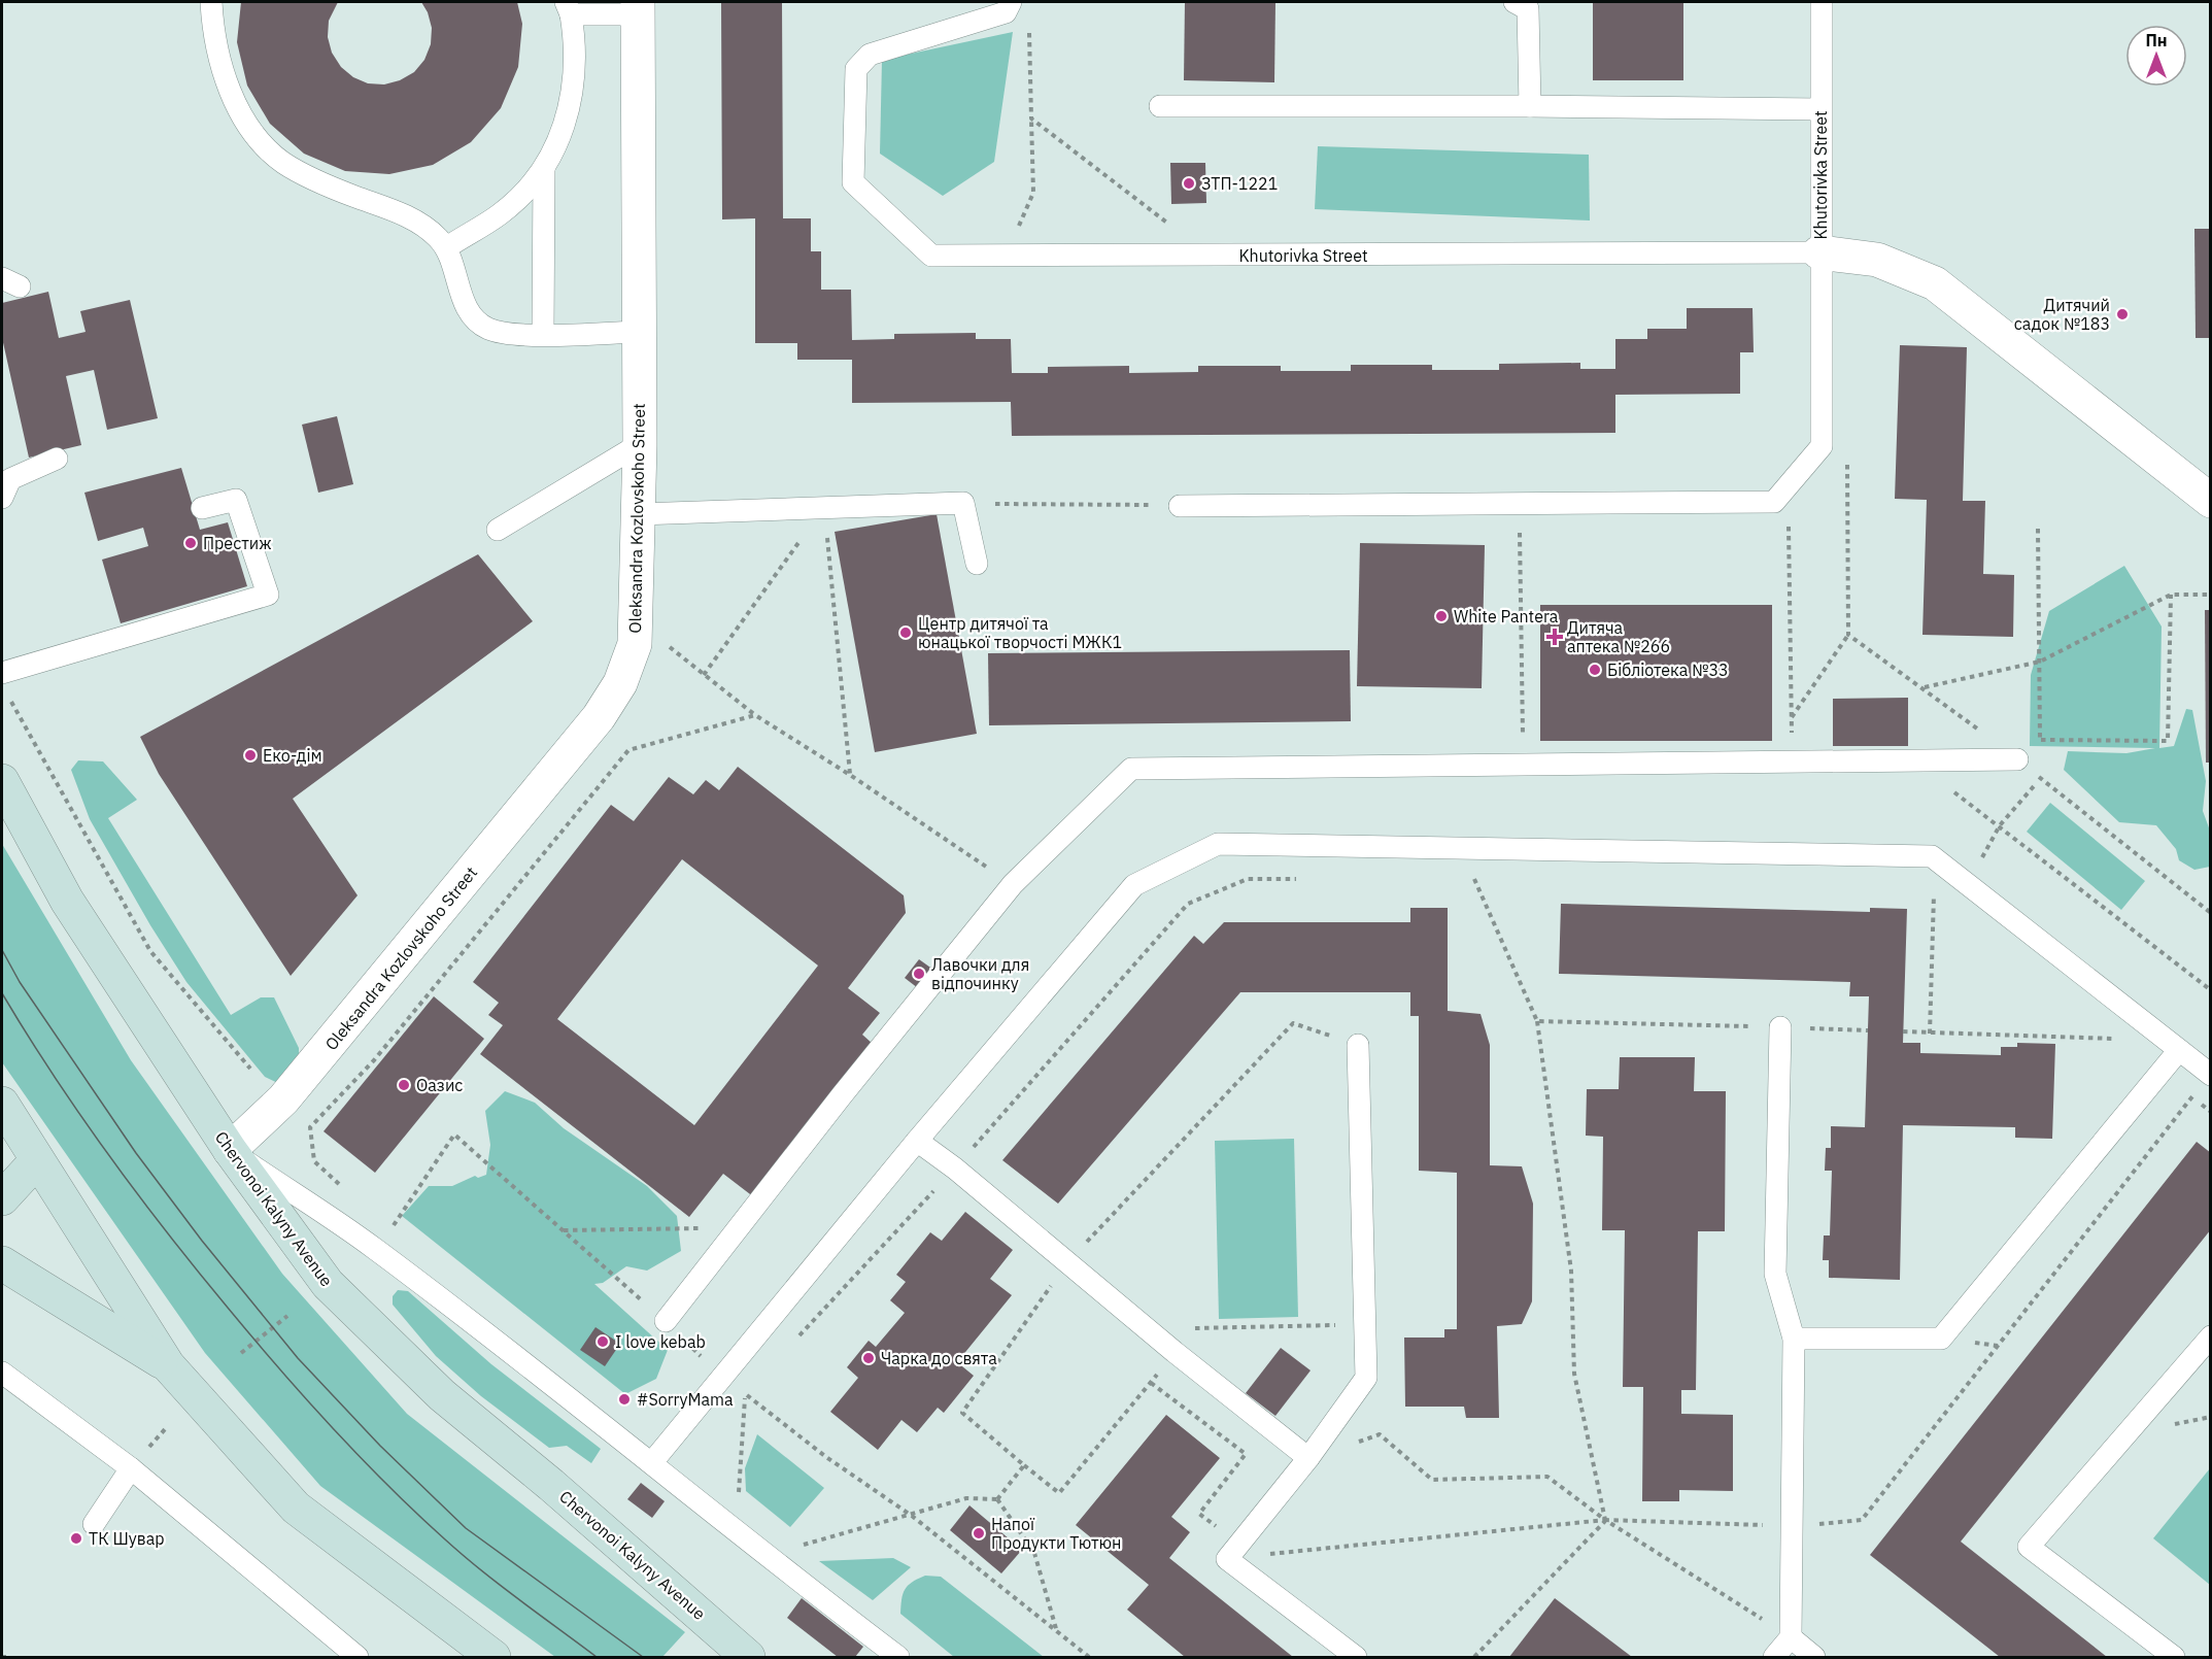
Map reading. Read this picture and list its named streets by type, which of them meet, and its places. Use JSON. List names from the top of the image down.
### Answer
{
  "streets": {
    "main road": ["Chervonoi Kalyny Avenue"],
    "street": ["Oleksandra Kozlovskoho Street"],
    "lane": ["Khutorivka Street"]
  },
  "crossings": [
    ["Oleksandra Kozlovskoho Street", "Chervonoi Kalyny Avenue"]
  ],
  "places": {
    "other": [
      "ЗТП-1221",
      "Дитячий садок №183",
      "Престиж",
      "White Pantera",
      "Центр дитячої та юнацької творчості МЖК1",
      "Бібліотека №33",
      "Еко-дім",
      "Лавочки для відпочинку",
      "Оазис",
      "I love kebab",
      "Чарка до свята",
      "#SorryMama",
      "Напої Продукти Тютюн",
      "ТК Шувар"
    ],
    "health": ["Дитяча аптека №266"]
  },
  "north": "top"
}
